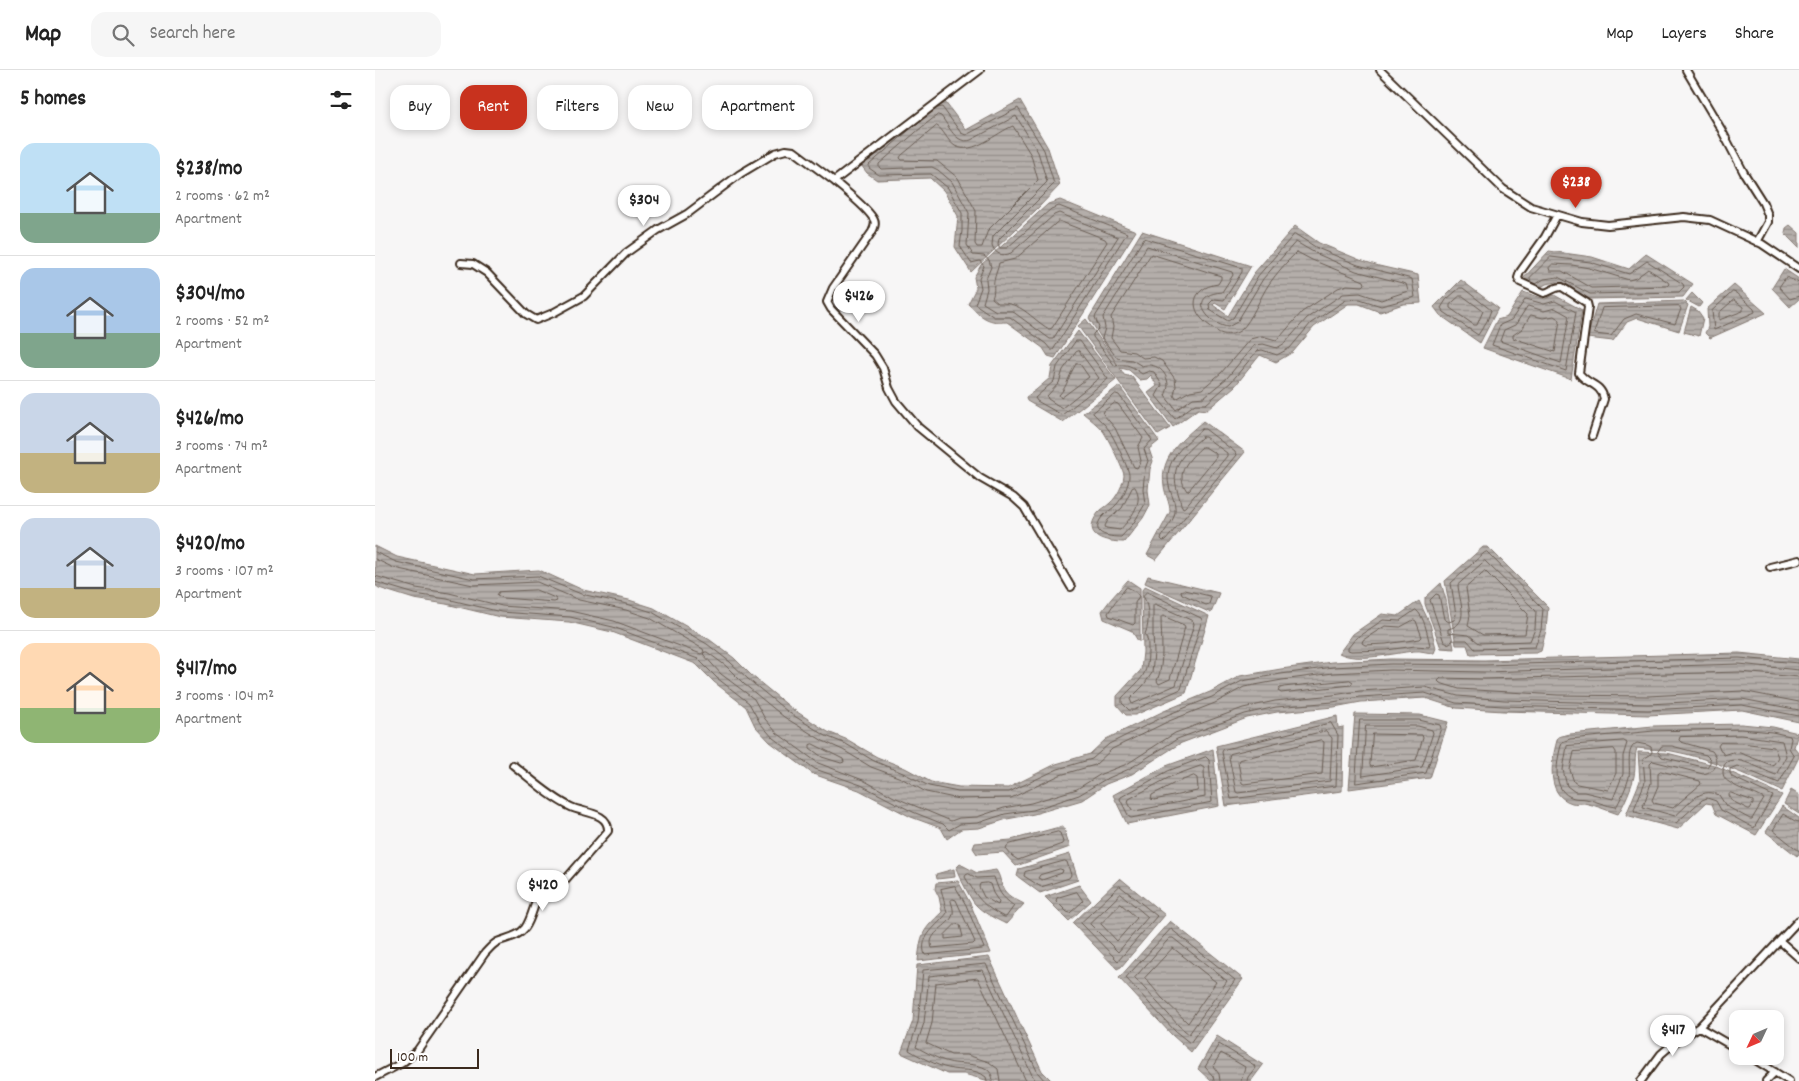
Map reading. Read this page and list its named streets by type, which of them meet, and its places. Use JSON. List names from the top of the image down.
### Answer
{
  "scale_bar": "100 m",
  "north": "bottom left",
  "page": {
    "header": "Map",
    "search": "Search here",
    "nav": ["Map", "Layers", "Share"],
    "heading": "5 homes",
    "chip": [
      "Buy",
      "Rent",
      "Filters",
      "New",
      "Apartment"
    ],
    "list": [
      {
        "name": "$238/mo",
        "note": "2 rooms · 62 m² · Apartment"
      },
      {
        "name": "$304/mo",
        "note": "2 rooms · 52 m² · Apartment"
      },
      {
        "name": "$426/mo",
        "note": "3 rooms · 74 m² · Apartment"
      },
      {
        "name": "$420/mo",
        "note": "3 rooms · 107 m² · Apartment"
      },
      {
        "name": "$417/mo",
        "note": "3 rooms · 104 m² · Apartment"
      }
    ],
    "price": [
      "$238",
      "$304",
      "$426",
      "$420",
      "$417"
    ],
    "scale": "100 m"
  }
}
